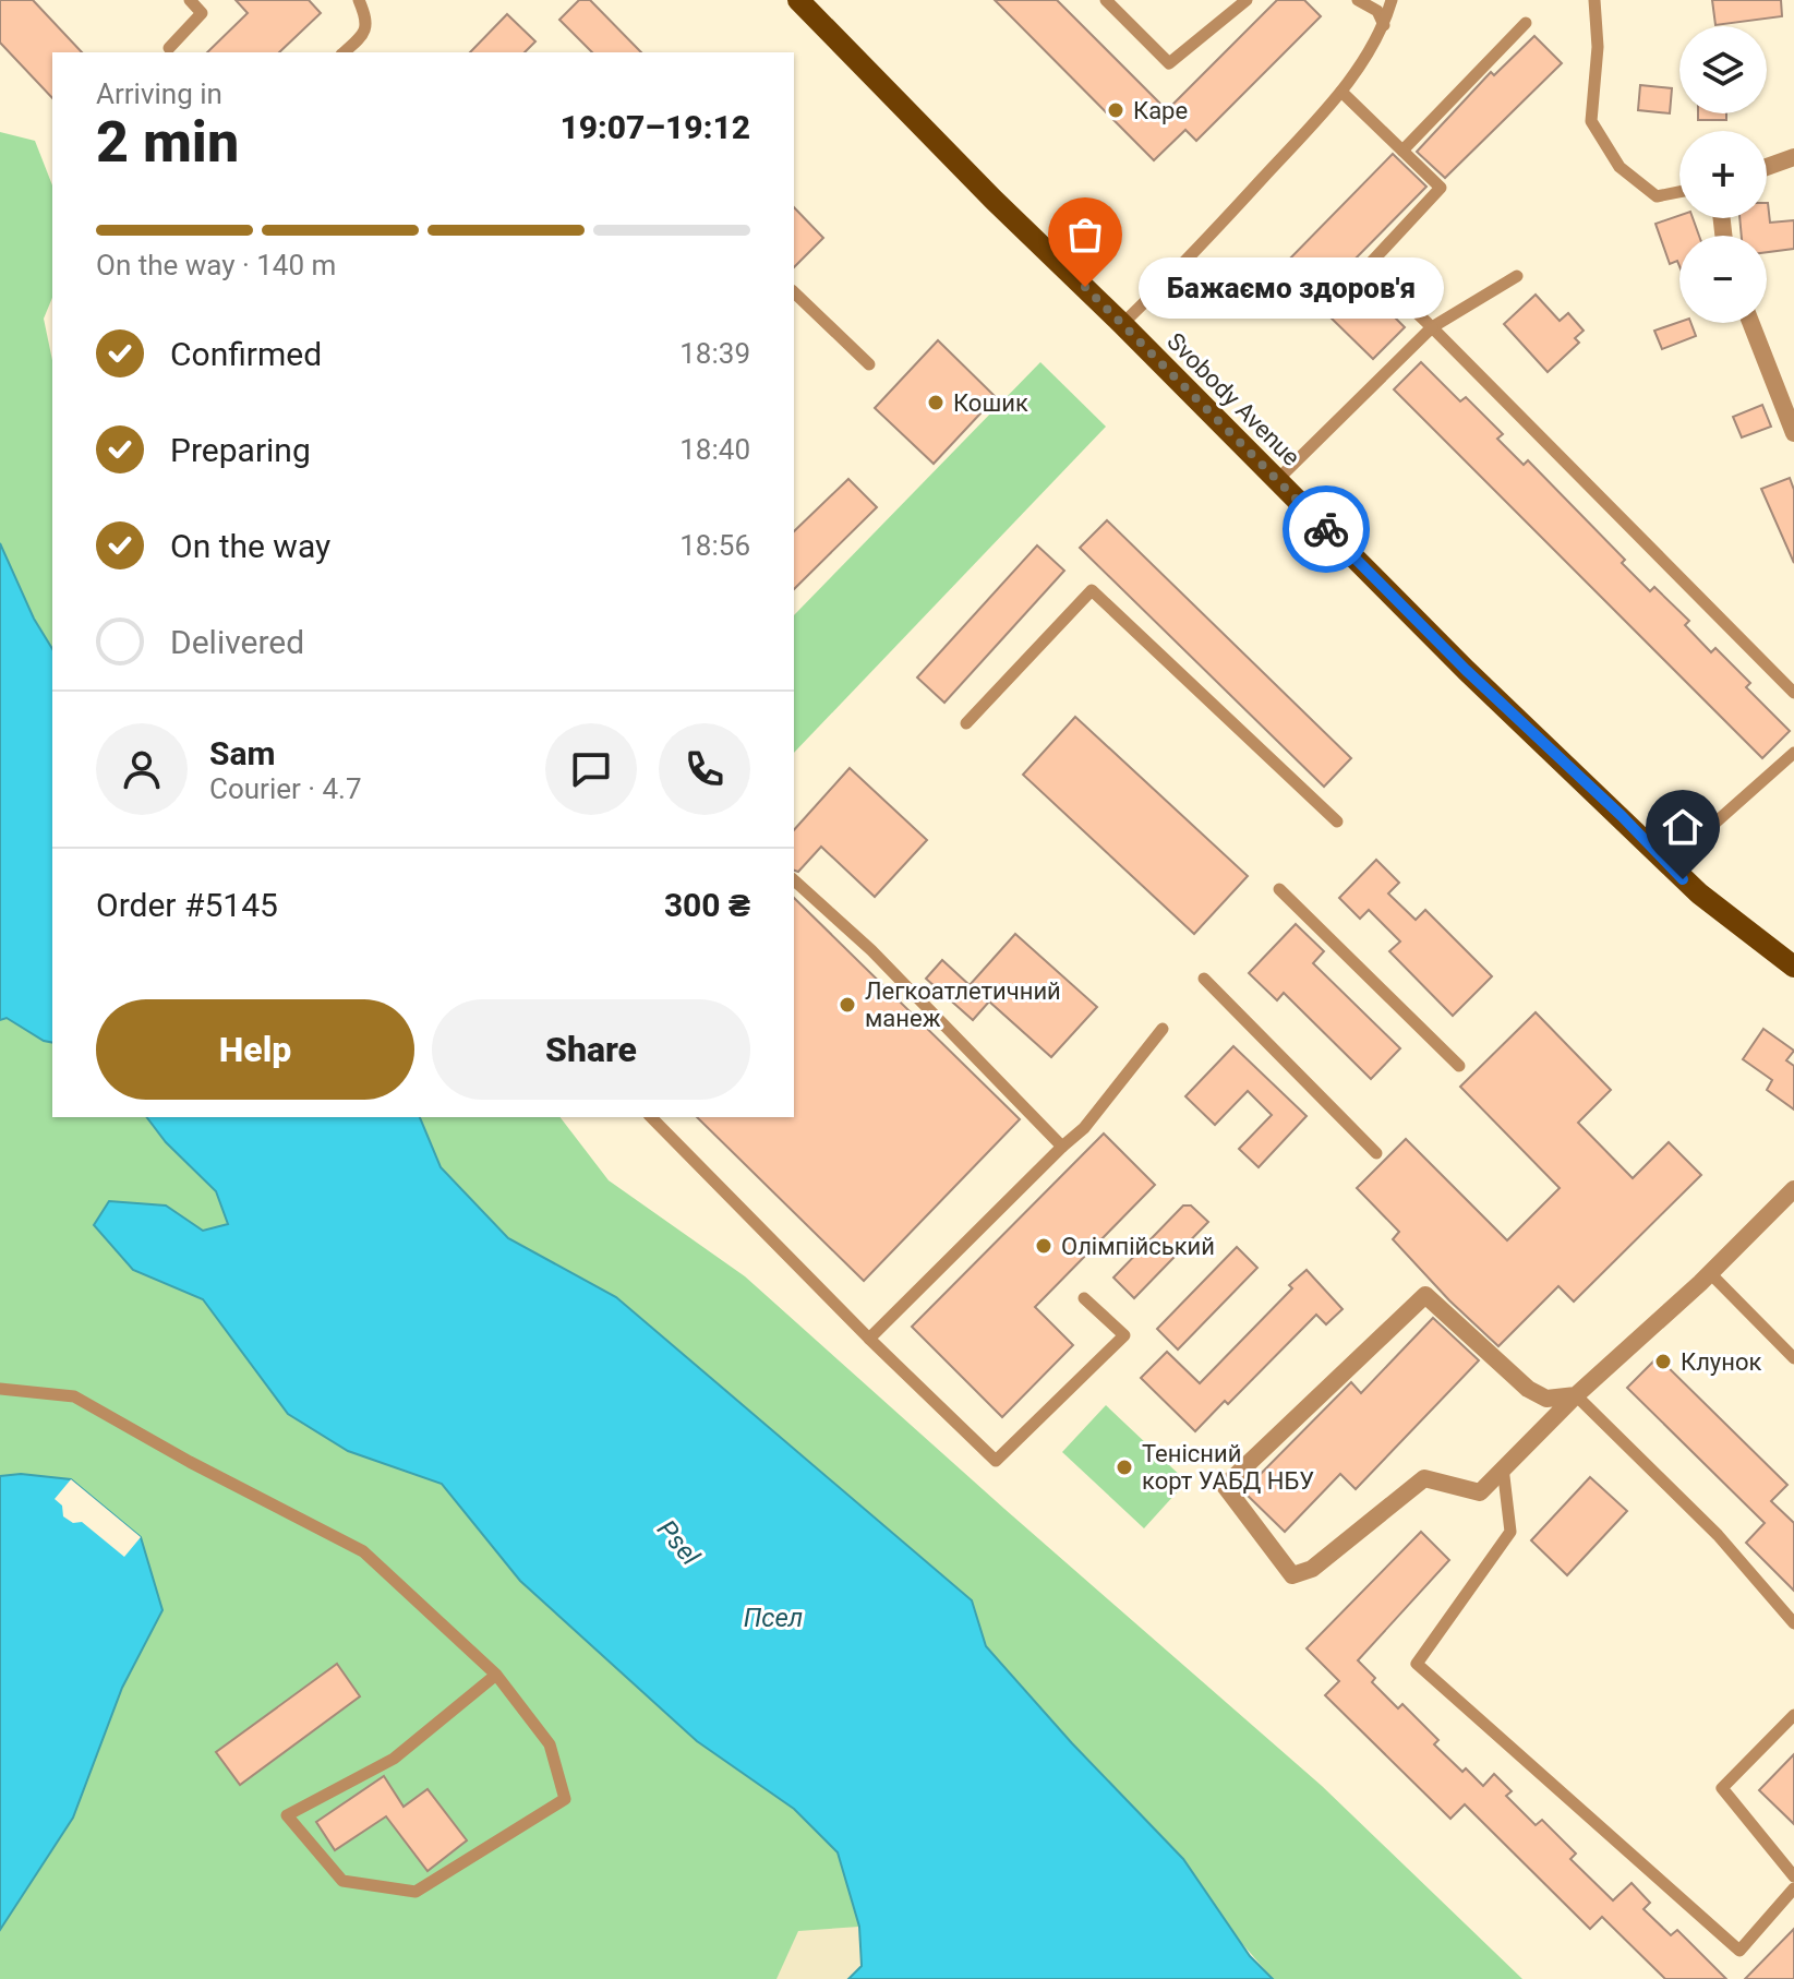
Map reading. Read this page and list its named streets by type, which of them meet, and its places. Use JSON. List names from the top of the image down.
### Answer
{
  "streets": {
    "main road": ["Svobody Avenue"]
  },
  "water": ["Psel", "Псел"],
  "places": [
    "Каре",
    "Бажаємо здоров'я",
    "Кошик",
    "Легкоатлетичний манеж",
    "Олімпійський",
    "Клунок",
    "Тенісний корт УАБД НБУ"
  ],
  "page": {
    "map_buttons": ["+", "−"],
    "heading": ["2 min", "Arriving in", "19:07–19:12"],
    "panel": [
      "Sam",
      "Courier · 4.7",
      "Order #5145",
      "300 ₴"
    ],
    "bar": "On the way · 140 m",
    "bubble": "Бажаємо здоров'я",
    "list": [
      ["Confirmed", "18:39"],
      ["Preparing", "18:40"],
      ["On the way", "18:56"],
      "Delivered"
    ],
    "buttons": ["Help", "Share"]
  }
}
